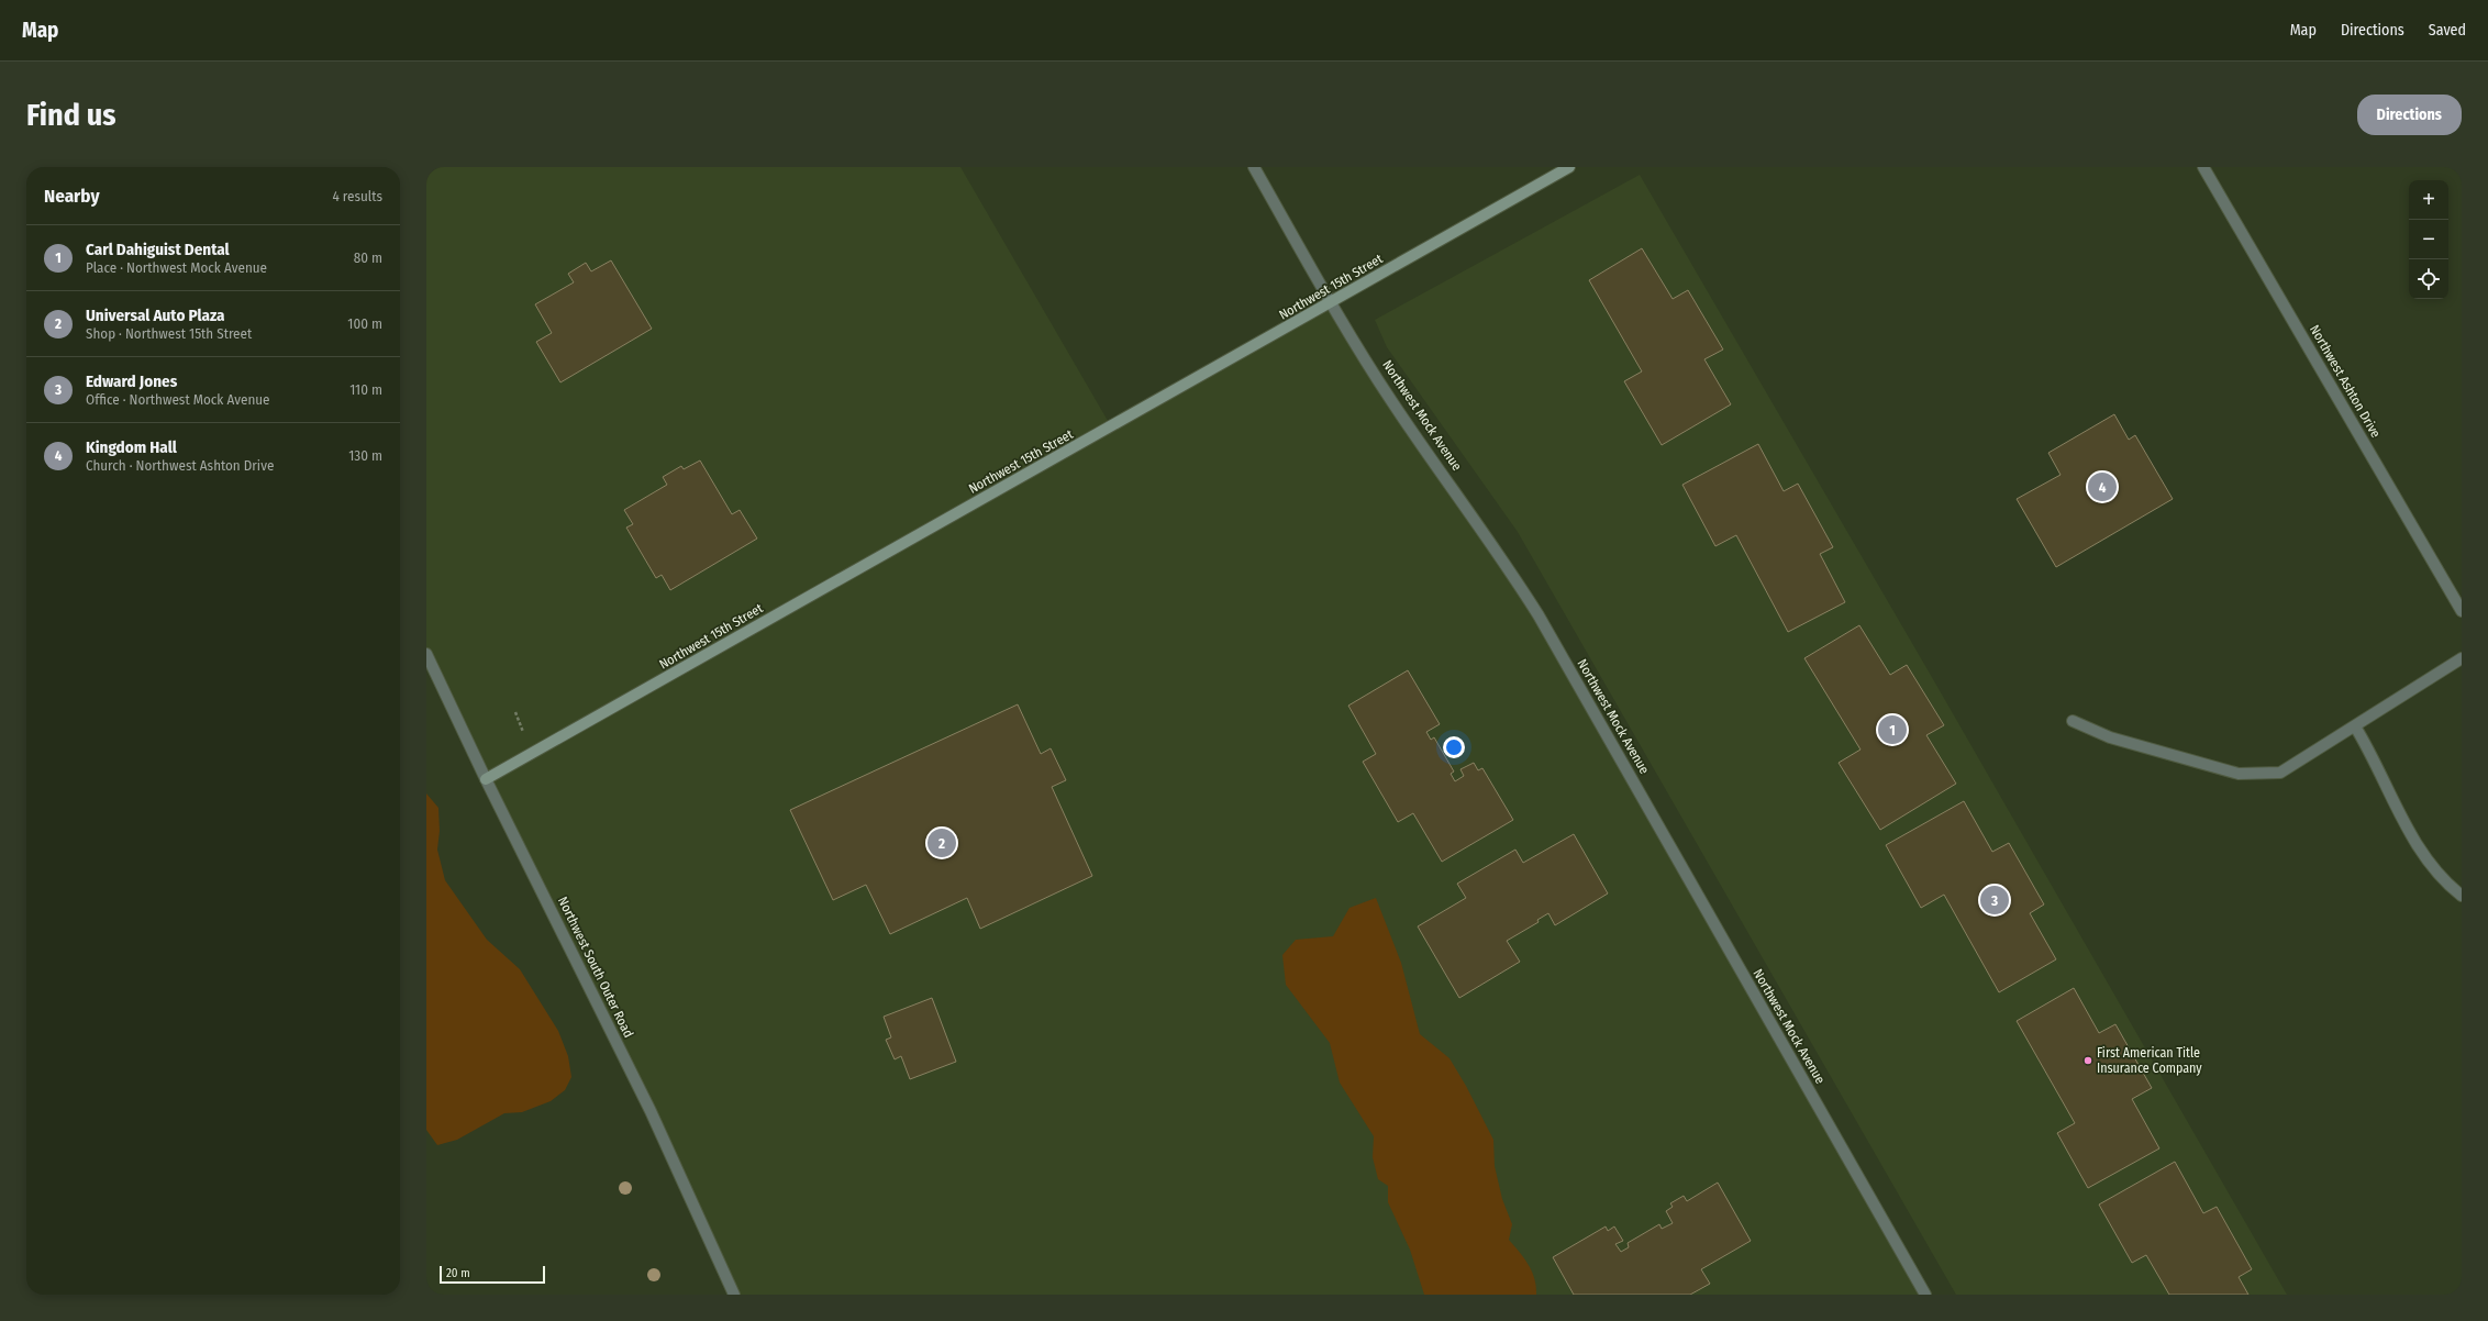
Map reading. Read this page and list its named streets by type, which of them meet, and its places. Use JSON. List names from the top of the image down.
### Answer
{
  "streets": {
    "street": [
      "Northwest 15th Street",
      "Northwest Ashton Drive",
      "Northwest Mock Avenue",
      "Northwest South Outer Road"
    ]
  },
  "crossings": [
    ["Northwest 15th Street", "Northwest Mock Avenue"],
    ["Northwest 15th Street", "Northwest South Outer Road"]
  ],
  "places": ["First American Title Insurance Company"],
  "scale_bar": "20 m",
  "page": {
    "header": "Map",
    "nav": ["Map", "Directions", "Saved"],
    "buttons": "Directions",
    "title": "Find us",
    "heading": ["Nearby", "4 results"],
    "map_buttons": ["+", "−"],
    "list": [
      {
        "mark": "1",
        "name": "Carl Dahiguist Dental",
        "note": "Place · Northwest Mock Avenue",
        "value": "80 m"
      },
      {
        "mark": "2",
        "name": "Universal Auto Plaza",
        "note": "Shop · Northwest 15th Street",
        "value": "100 m"
      },
      {
        "mark": "3",
        "name": "Edward Jones",
        "note": "Office · Northwest Mock Avenue",
        "value": "110 m"
      },
      {
        "mark": "4",
        "name": "Kingdom Hall",
        "note": "Church · Northwest Ashton Drive",
        "value": "130 m"
      }
    ],
    "pins": [
      "4",
      "1",
      "2",
      "3"
    ],
    "scale": "20 m"
  }
}
